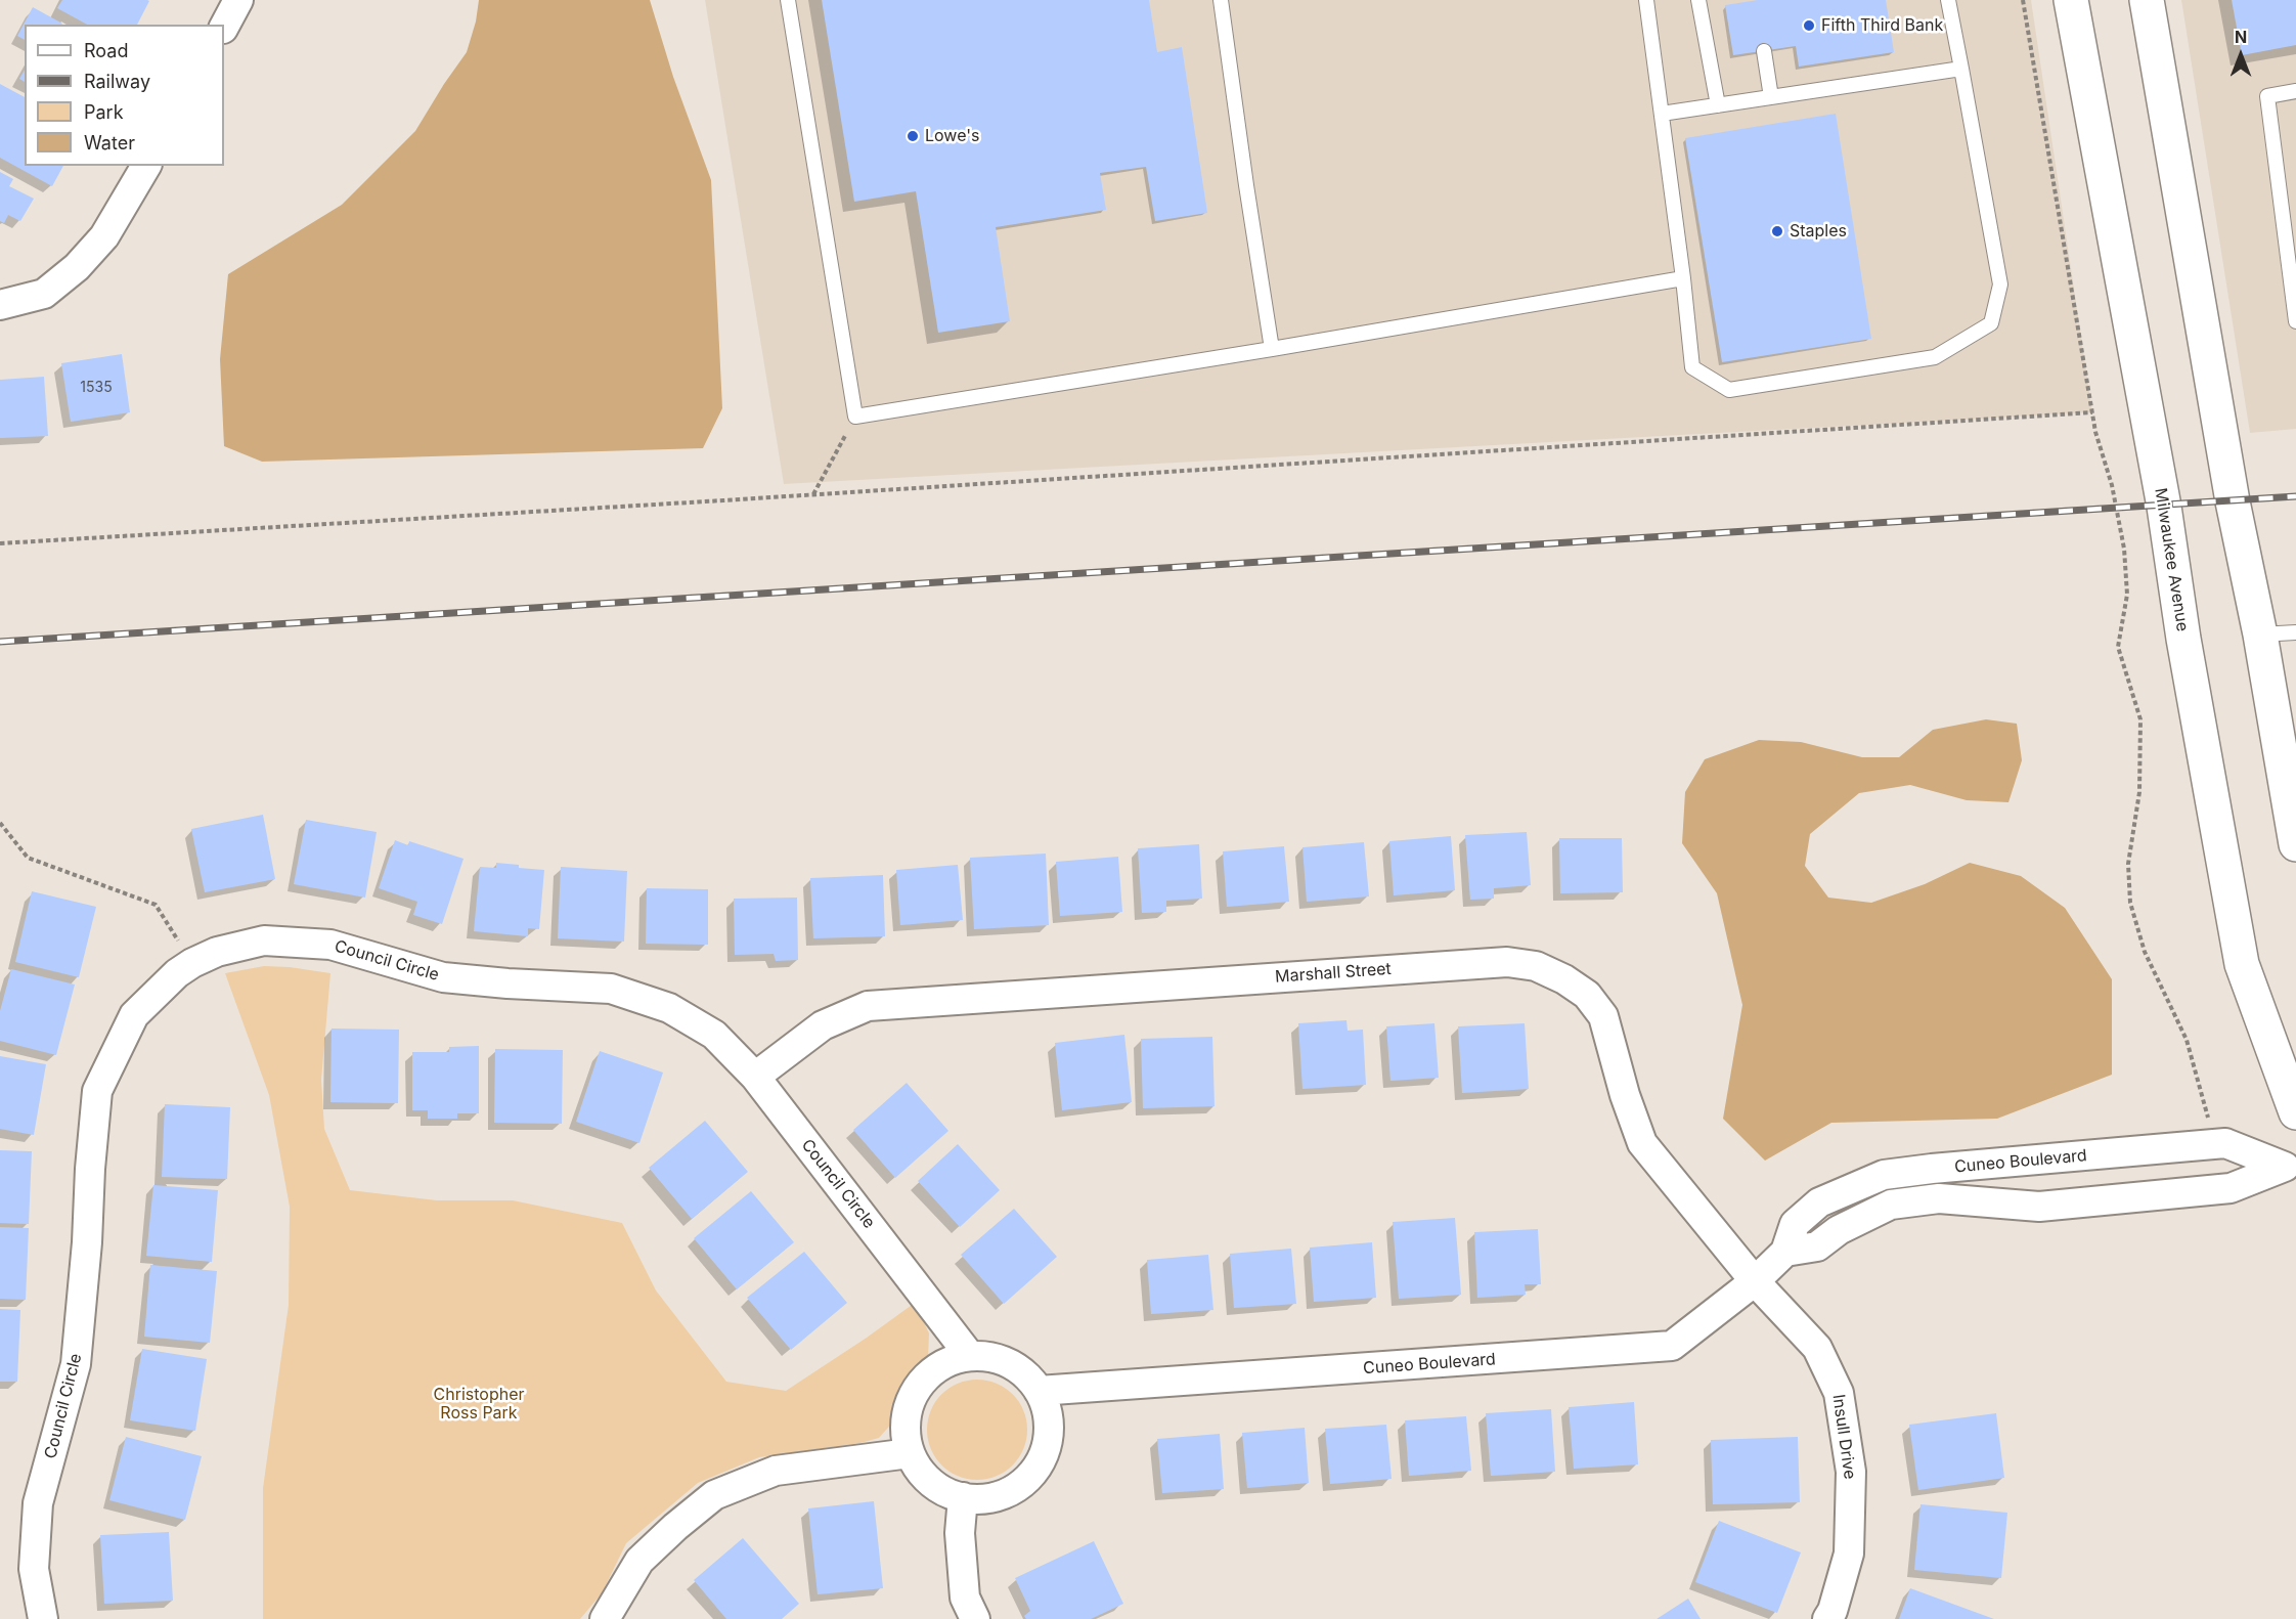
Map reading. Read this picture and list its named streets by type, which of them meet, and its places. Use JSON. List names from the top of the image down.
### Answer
{
  "streets": {
    "main road": ["Milwaukee Avenue"],
    "street": [
      "Council Circle",
      "Marshall Street",
      "Cuneo Boulevard",
      "Insull Drive"
    ]
  },
  "crossings": [
    ["Council Circle", "Marshall Street"],
    ["Council Circle", "Cuneo Boulevard"],
    ["Marshall Street", "Cuneo Boulevard"],
    ["Marshall Street", "Insull Drive"],
    ["Cuneo Boulevard", "Insull Drive"]
  ],
  "parks": ["Christopher Ross Park"],
  "places": ["Fifth Third Bank", "Lowe's", "Staples"],
  "house_numbers": ["1535"],
  "legend": [
    "Road",
    "Railway",
    "Park",
    "Water"
  ],
  "north": "top"
}
